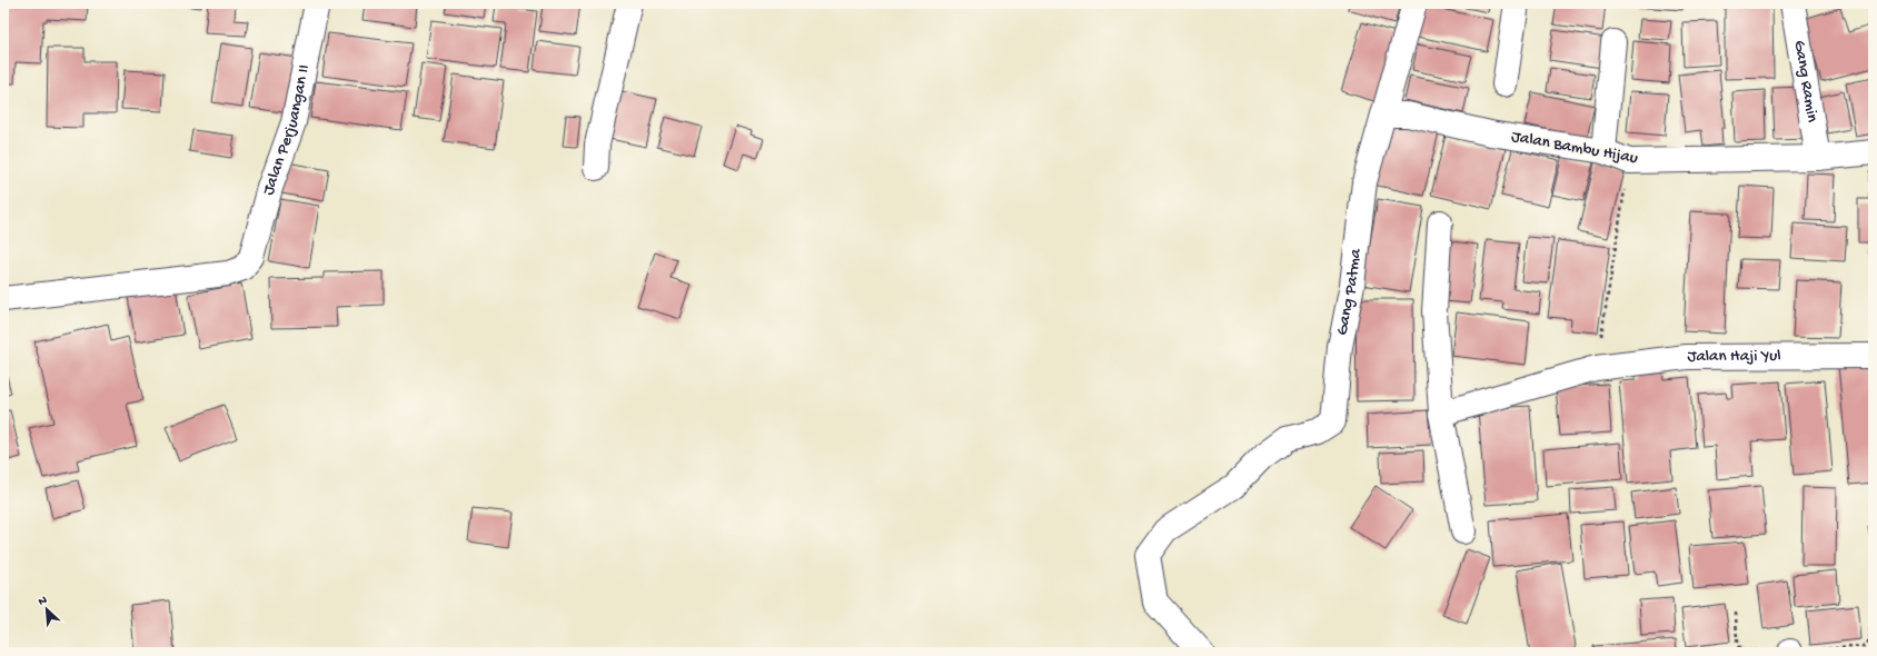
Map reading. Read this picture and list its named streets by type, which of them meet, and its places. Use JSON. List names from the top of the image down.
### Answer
{
  "streets": {
    "street": [
      "Gang Ramin",
      "Jalan Perjuangan II",
      "Jalan Bambu Hijau",
      "Gang Patma",
      "Jalan Haji Yul"
    ]
  },
  "crossings": [
    ["Gang Ramin", "Jalan Bambu Hijau"],
    ["Jalan Bambu Hijau", "Gang Patma"]
  ],
  "north": "top left"
}
